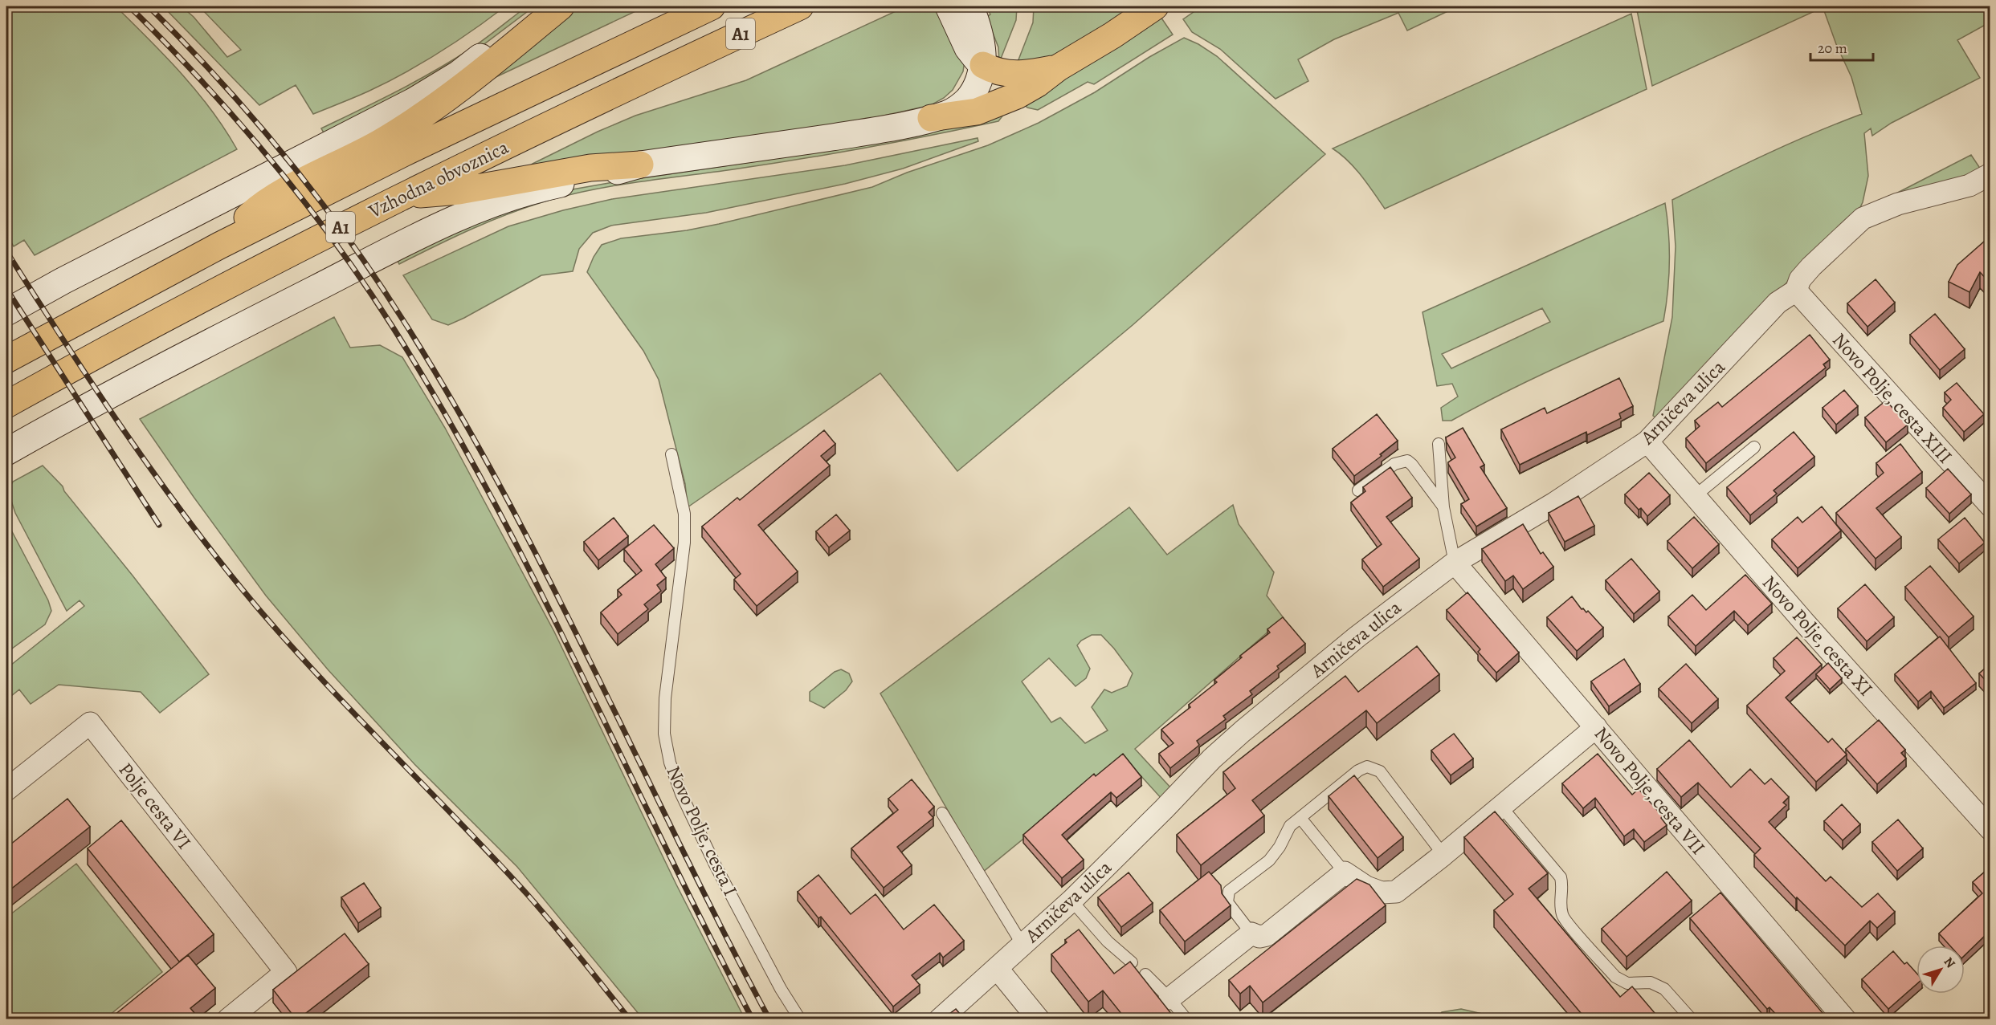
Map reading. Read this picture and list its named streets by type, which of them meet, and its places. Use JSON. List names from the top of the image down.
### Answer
{
  "streets": {
    "highway": ["A1", "Vzhodna obvoznica"],
    "street": [
      "Novo Polje, cesta XIII",
      "Arničeva ulica",
      "Novo Polje, cesta XI",
      "Novo Polje, cesta VII",
      "Polje cesta VI"
    ],
    "lane": ["Novo Polje, cesta I"]
  },
  "crossings": [
    ["Novo Polje, cesta XIII", "Arničeva ulica"],
    ["Arničeva ulica", "Novo Polje, cesta XI"],
    ["Arničeva ulica", "Novo Polje, cesta VII"]
  ],
  "scale_bar": "20 m",
  "north": "top right"
}
